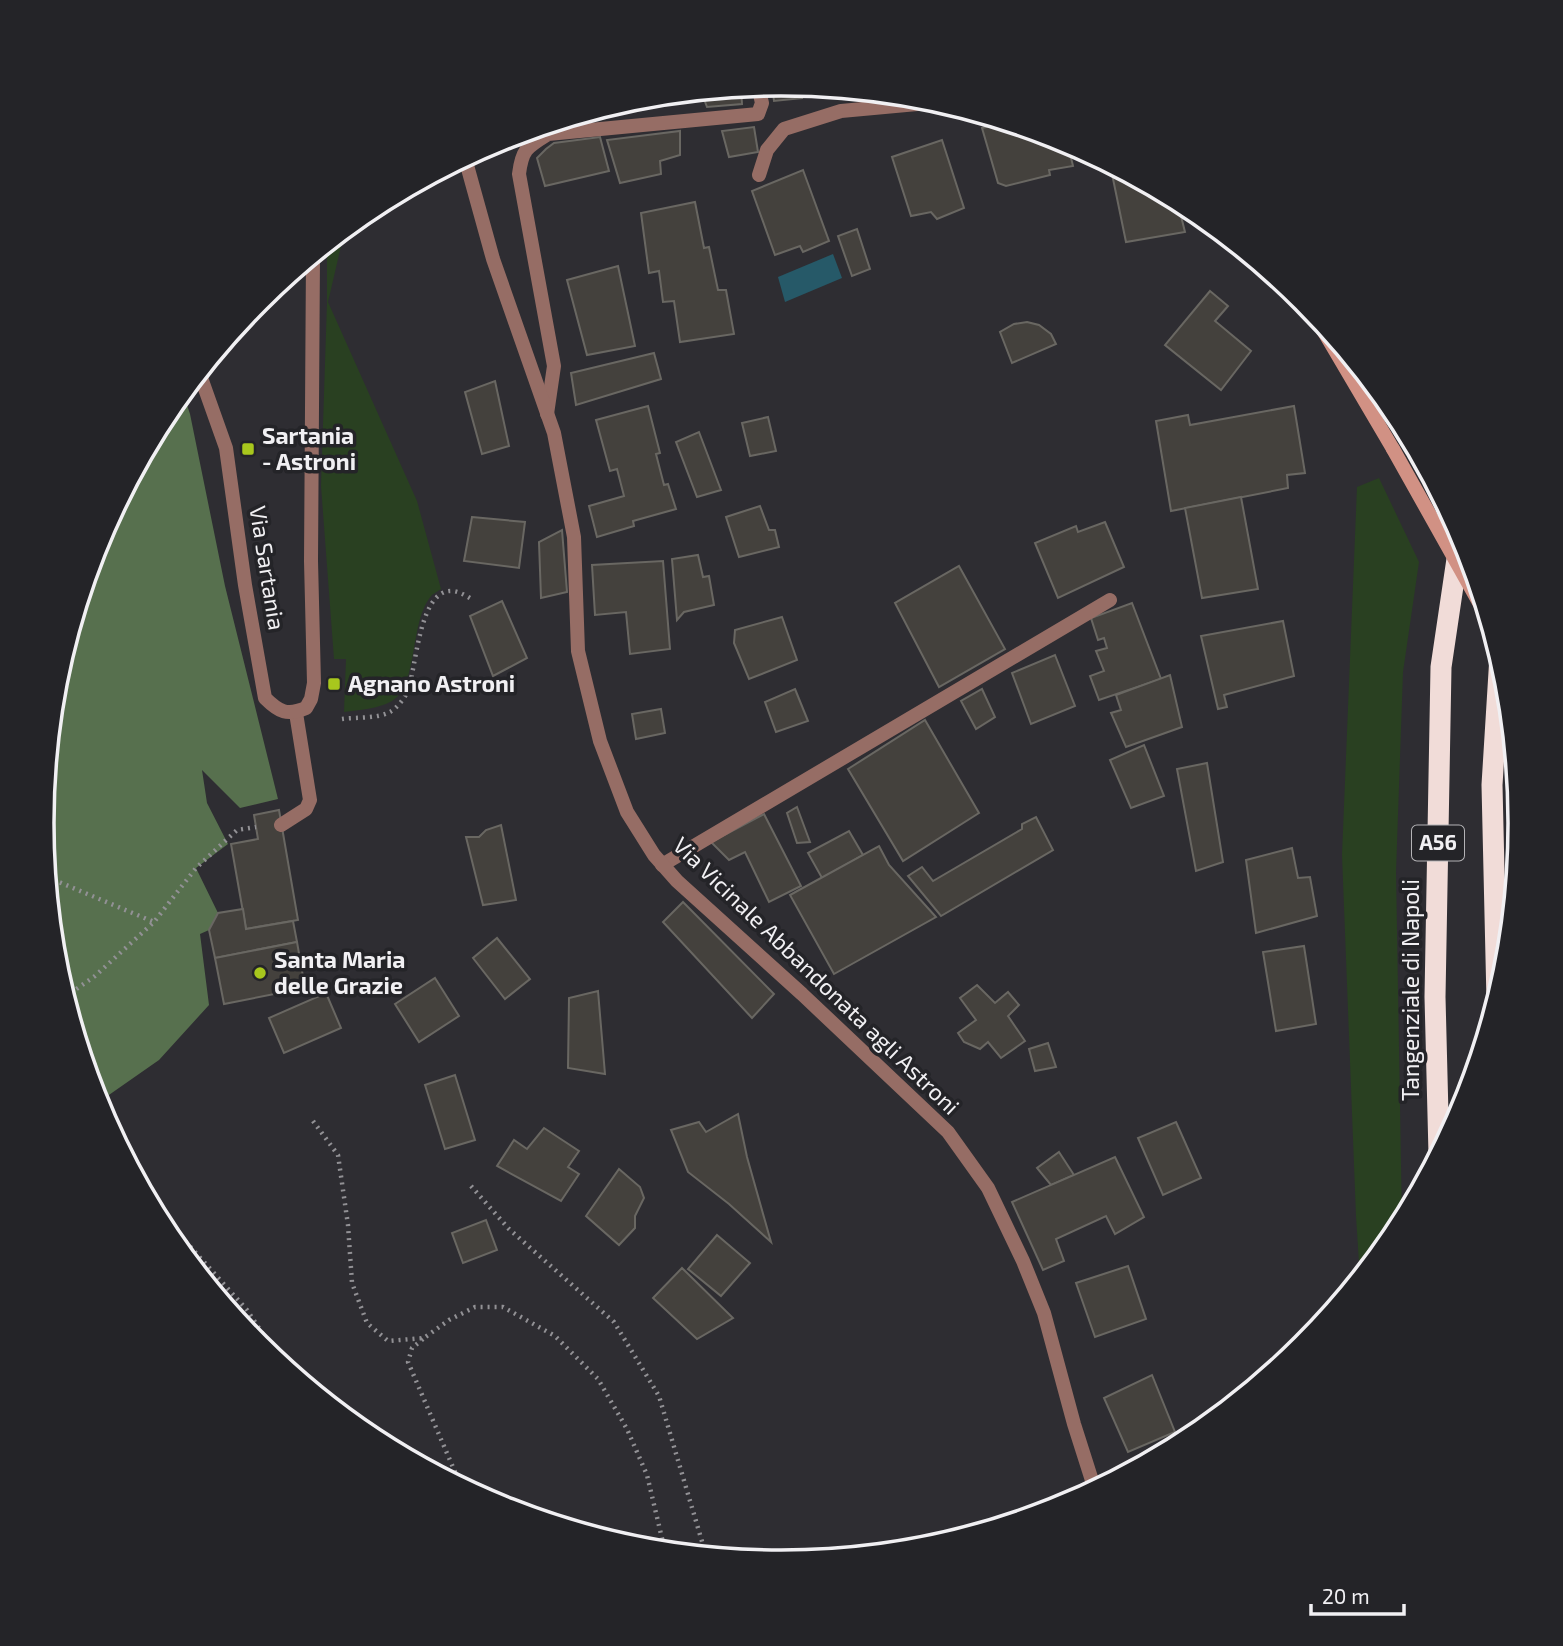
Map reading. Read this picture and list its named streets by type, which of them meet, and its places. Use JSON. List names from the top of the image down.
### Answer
{
  "streets": {
    "highway": ["A56", "Tangenziale di Napoli"],
    "street": ["Via Sartania", "Via Vicinale Abbandonata agli Astroni"]
  },
  "places": {
    "transit": ["Sartania - Astroni", "Agnano Astroni"],
    "other": ["Santa Maria delle Grazie"]
  },
  "scale_bar": "20 m"
}
